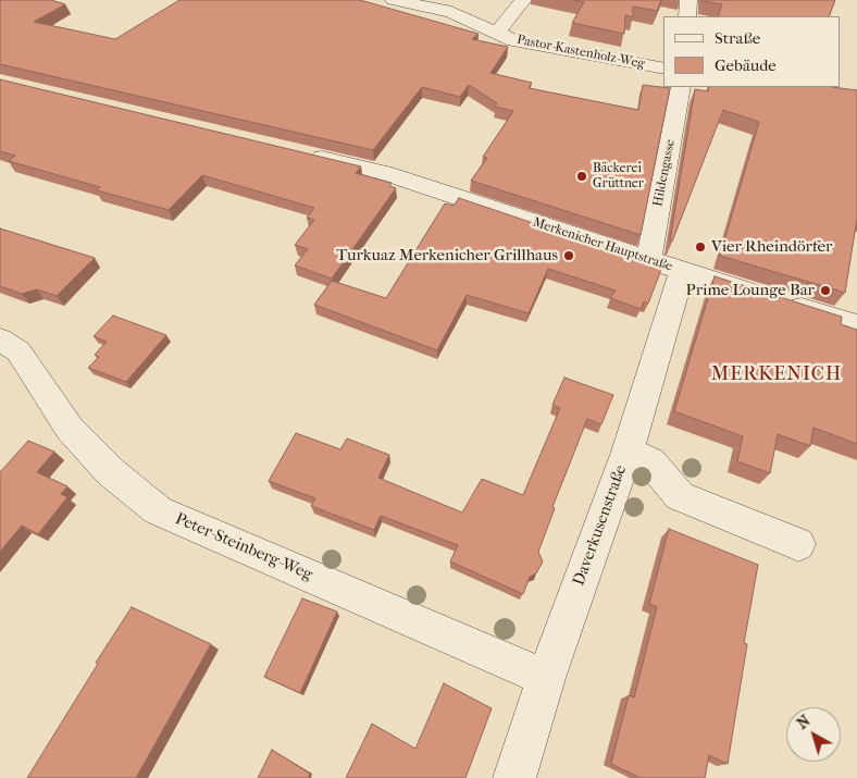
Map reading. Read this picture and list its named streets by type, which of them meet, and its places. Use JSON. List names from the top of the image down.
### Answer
{
  "streets": {
    "street": [
      "Pastor-Kastenholz-Weg",
      "Hildengasse",
      "Merkenicher Hauptstraße",
      "Daverkusenstraße",
      "Peter-Steinberg-Weg"
    ]
  },
  "crossings": [
    ["Hildengasse", "Merkenicher Hauptstraße"],
    ["Merkenicher Hauptstraße", "Daverkusenstraße"],
    ["Daverkusenstraße", "Peter-Steinberg-Weg"]
  ],
  "districts": ["MERKENICH"],
  "places": [
    "Bäckerei Grüttner",
    "Vier Rheindörfer",
    "Turkuaz Merkenicher Grillhaus",
    "Prime Lounge Bar"
  ],
  "legend": ["Straße", "Gebäude"],
  "north": "top left"
}
